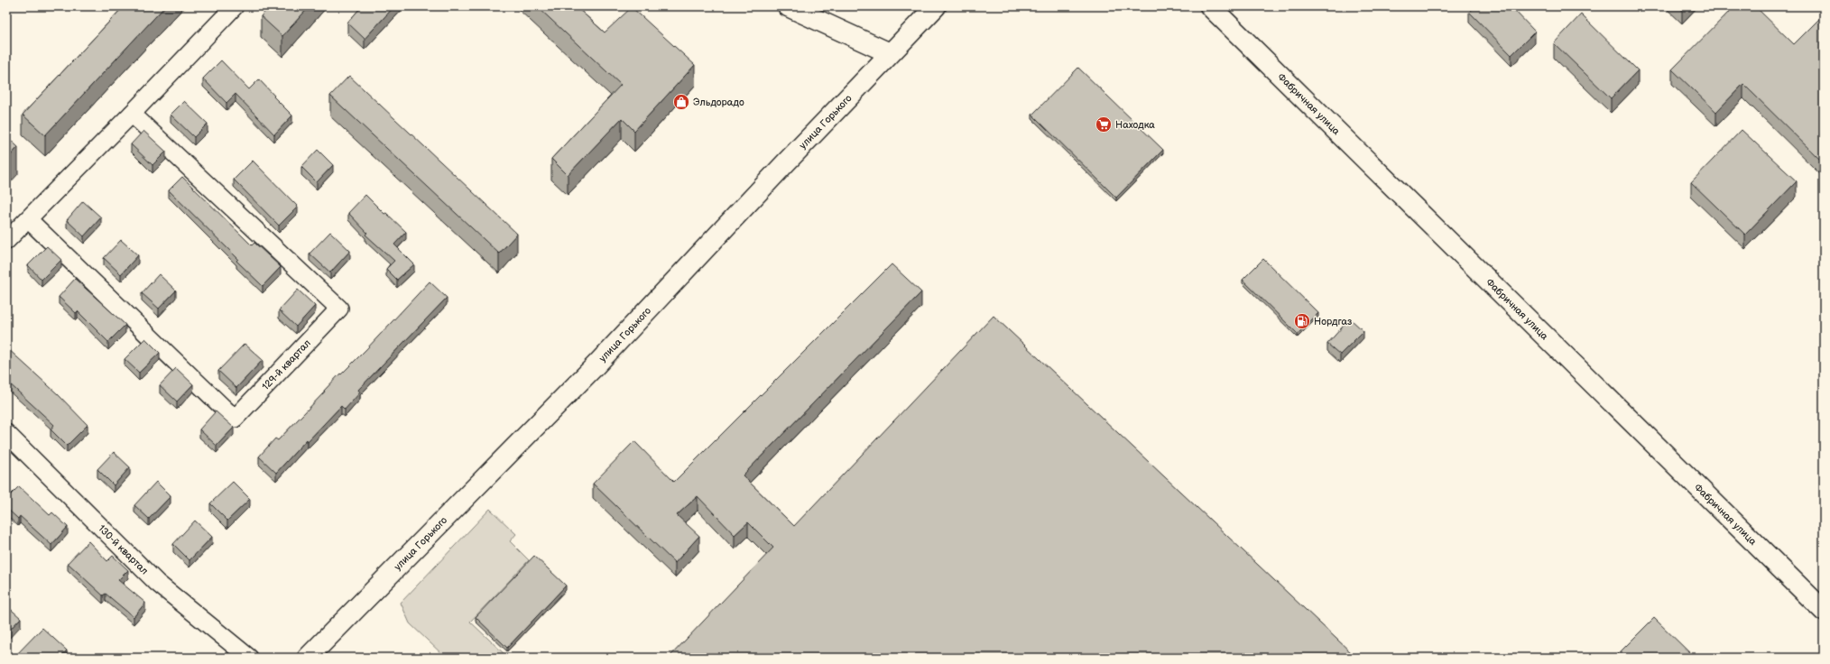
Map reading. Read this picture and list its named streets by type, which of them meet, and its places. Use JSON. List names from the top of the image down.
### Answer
{
  "streets": {
    "main road": ["Фабричная улица", "улица Горького"],
    "street": ["129-й квартал", "130-й квартал"]
  },
  "places": {
    "shop": ["Эльдорадо"],
    "supermarket": ["Находка"],
    "fuel station": ["Нордгаз"]
  }
}
